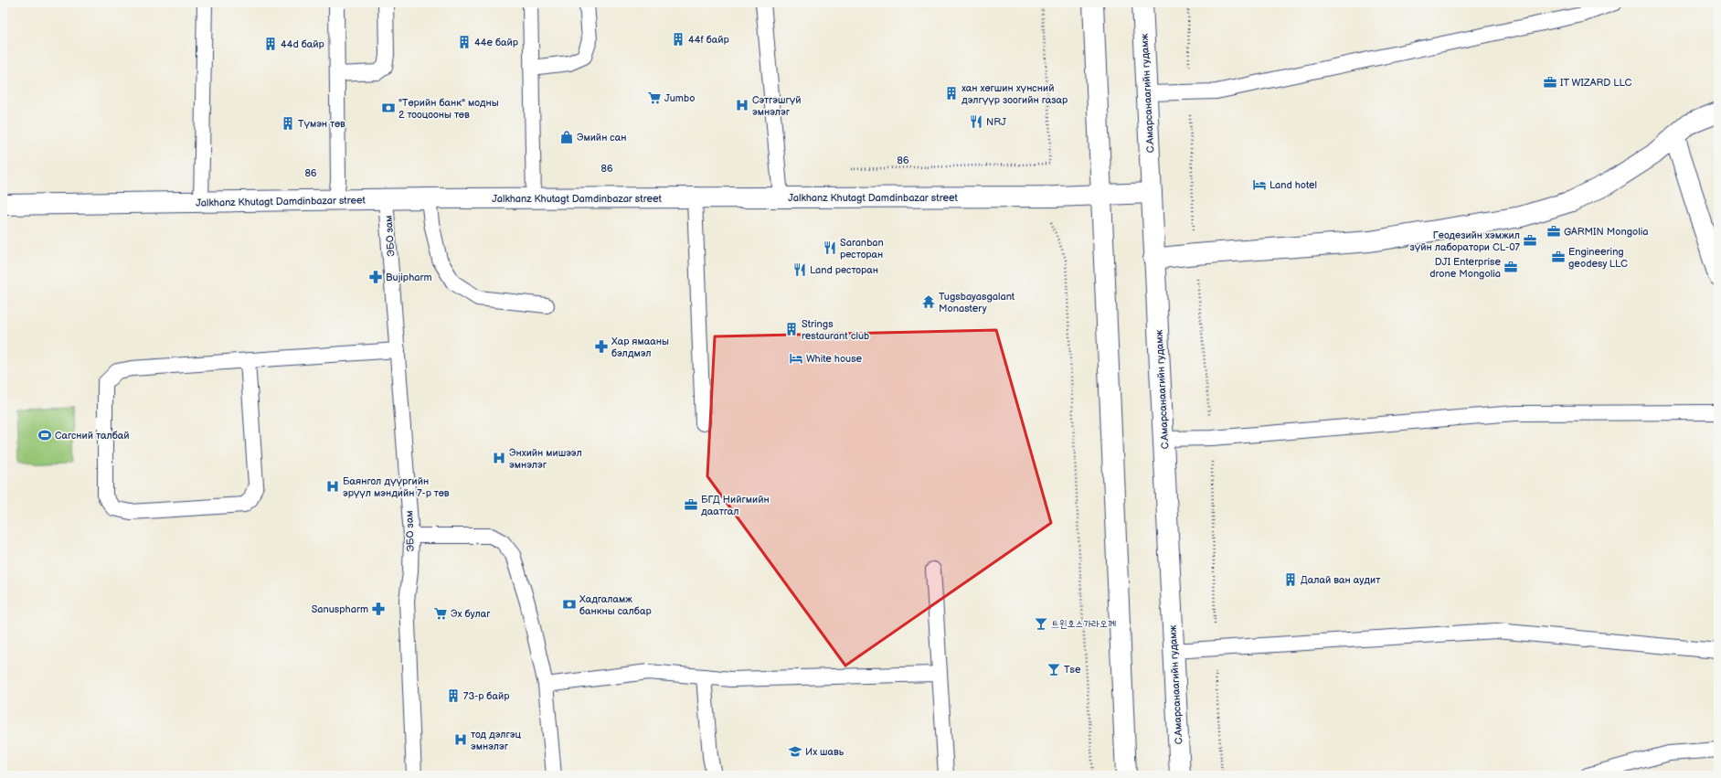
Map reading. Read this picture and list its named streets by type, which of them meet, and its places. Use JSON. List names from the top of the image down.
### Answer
{
  "streets": {
    "main road": ["С.Амарсанаагийн гудамж", "Jalkhanz Khutagt Damdinbazar street"],
    "lane": ["ЭБО зам"],
    "path": ["86"]
  },
  "crossings": [
    ["С.Амарсанаагийн гудамж", "Jalkhanz Khutagt Damdinbazar street"],
    ["Jalkhanz Khutagt Damdinbazar street", "ЭБО зам"]
  ],
  "places": {
    "building": [
      "44f байр",
      "44e байр",
      "44d байр",
      "хан хөгшин хүнсний дэлгүүр зоогийн газар",
      "Түмэн төв",
      "Strings restaurant club",
      "Далай ван аудит",
      "73-р байр"
    ],
    "office": [
      "IT WIZARD LLC",
      "GARMIN Mongolia",
      "Геодезийн хэмжил зүйн лаборатори CL-07",
      "Engineering geodesy LLC",
      "DJI Enterprise drone Mongolia",
      "БГД Нийгмийн даатгал"
    ],
    "supermarket": ["Jumbo", "Эх булаг"],
    "hospital": [
      "Сэтгэшгүй эмнэлэг",
      "Энхийн мишээл эмнэлэг",
      "Баянгол дүүргийн эрүүл мэндийн 7-р төв",
      "тод дэлгэц эмнэлэг"
    ],
    "bank": ["\"Төрийн банк\" модны 2 тооцооны төв", "Хадгаламж банкны салбар"],
    "restaurant": ["NRJ", "Saranban ресторан", "Land ресторан"],
    "shop": ["Эмийн сан"],
    "hotel": ["Land hotel", "White house"],
    "pharmacy": ["Bujipharm", "Хар ямааны бэлдмэл", "Sanuspharm"],
    "temple": ["Tugsbayasgalant Monastery"],
    "sports": ["Сагсний талбай"],
    "bar": ["트윈호스가라오께", "Tse"],
    "school or university": ["Их шавь"]
  }
}
